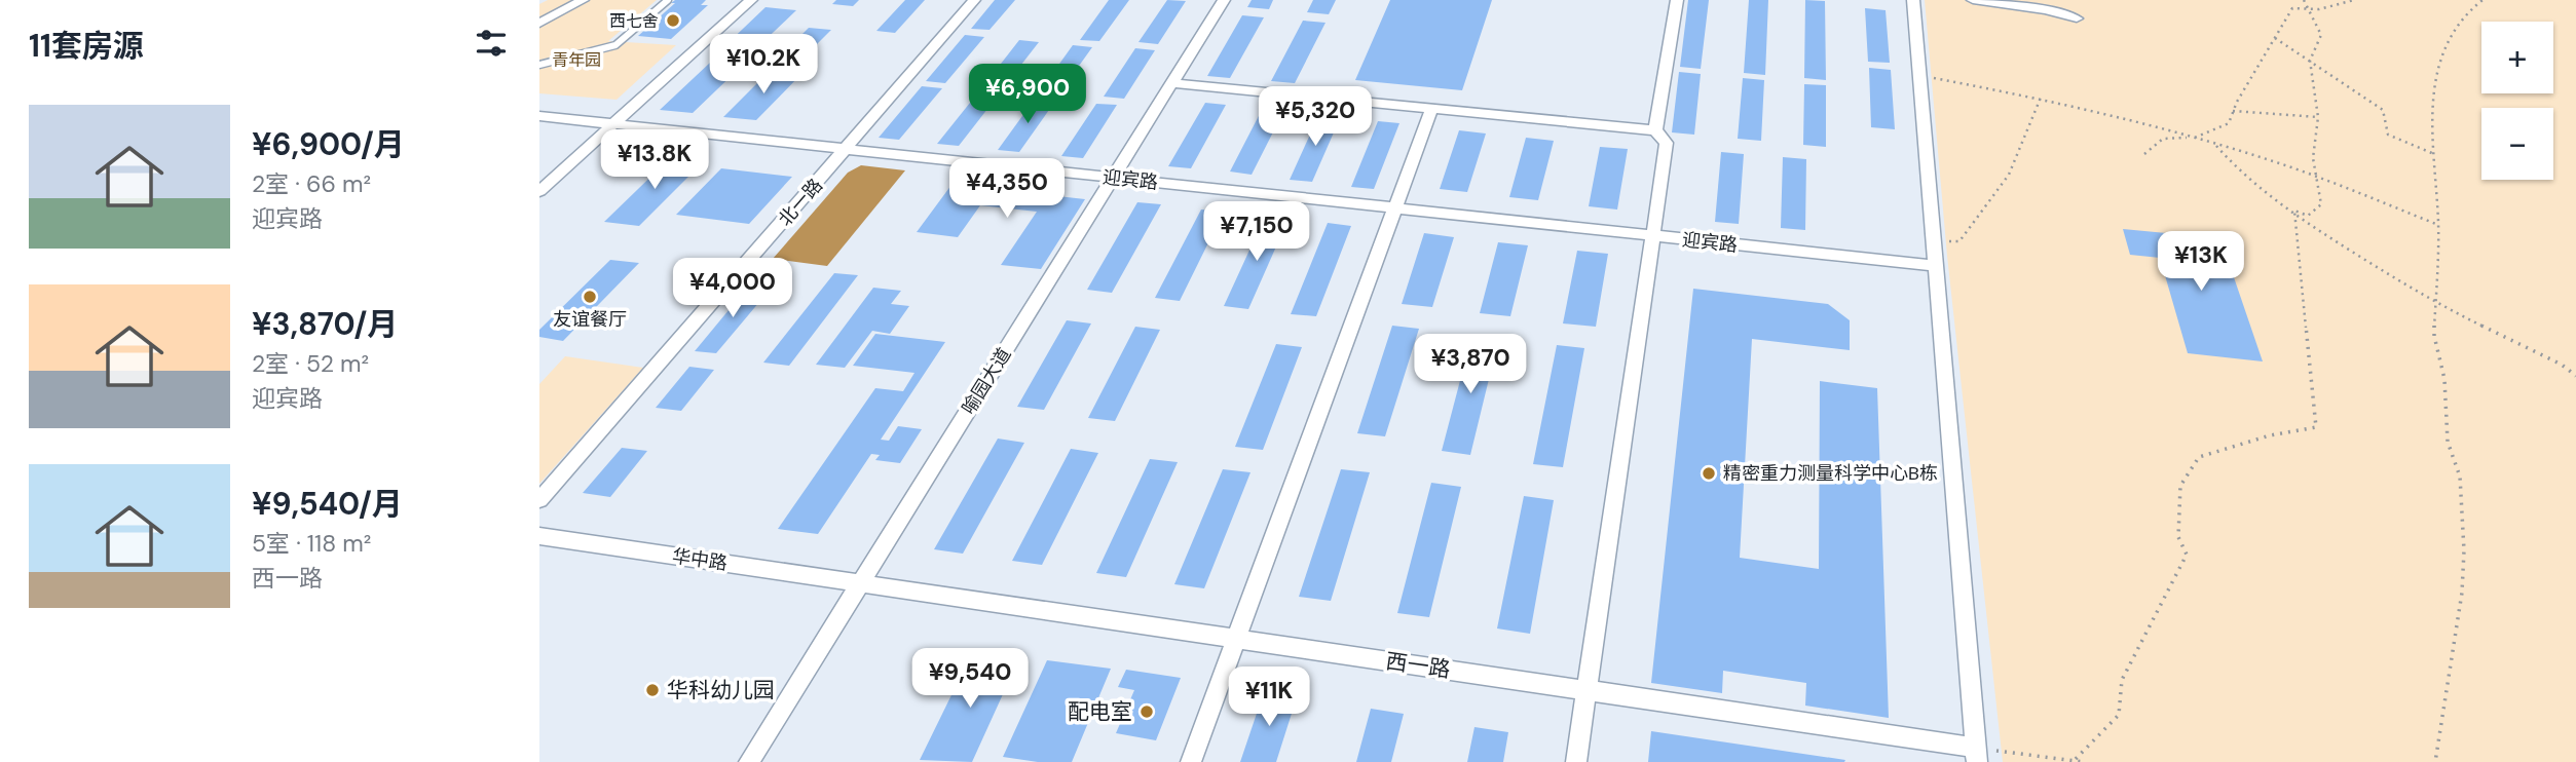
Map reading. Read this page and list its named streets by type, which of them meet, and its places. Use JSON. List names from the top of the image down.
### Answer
{
  "streets": {
    "street": [
      "迎宾路",
      "北一路",
      "喻园大道",
      "华中路",
      "西一路"
    ]
  },
  "crossings": [
    ["迎宾路", "北一路"],
    ["迎宾路", "喻园大道"],
    ["喻园大道", "华中路"],
    ["喻园大道", "西一路"],
    ["华中路", "西一路"]
  ],
  "parks": ["青年园"],
  "places": [
    "西七舍",
    "友谊餐厅",
    "精密重力测量科学中心B栋",
    "华科幼儿园",
    "配电室"
  ],
  "page": {
    "heading": "11套房源",
    "map_buttons": ["+", "−"],
    "price": [
      "¥10.2K",
      "¥6,900",
      "¥5,320",
      "¥13.8K",
      "¥4,350",
      "¥7,150",
      "¥13K",
      "¥4,000",
      "¥3,870",
      "¥9,540",
      "¥11K"
    ],
    "list": [
      {
        "name": "¥6,900/月",
        "note": "2室 · 66 m² · 迎宾路"
      },
      {
        "name": "¥3,870/月",
        "note": "2室 · 52 m² · 迎宾路"
      },
      {
        "name": "¥9,540/月",
        "note": "5室 · 118 m² · 西一路"
      }
    ]
  }
}
